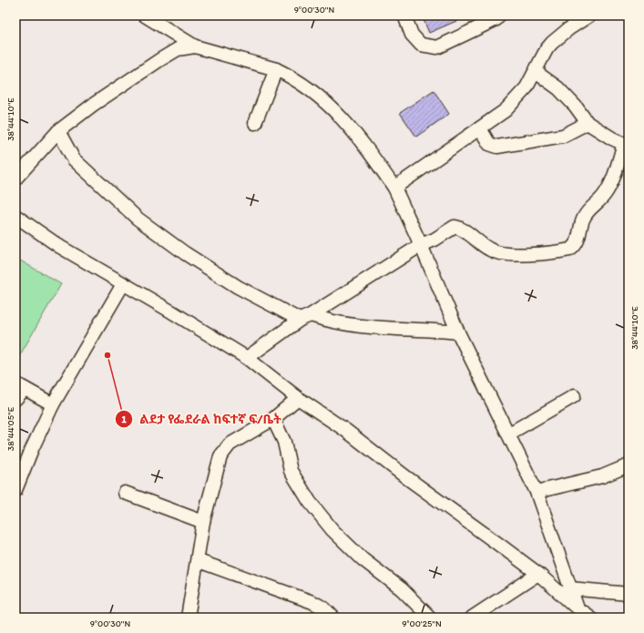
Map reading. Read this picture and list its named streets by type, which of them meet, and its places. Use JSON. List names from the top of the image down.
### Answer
{
  "places": ["ልደታ የፌደራል ከፍተኛ ፍ/ቤት"],
  "coordinates": [
    "9°00'30\"N",
    "38°44'10\"E",
    "38°44'05\"E",
    "9°00'25\"N"
  ]
}
